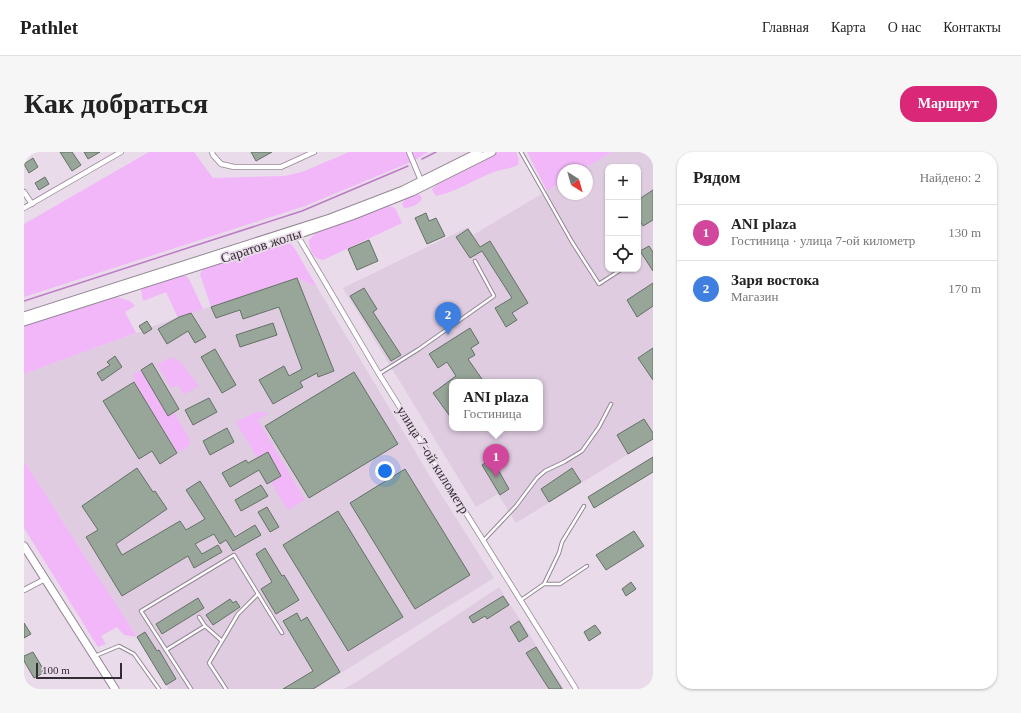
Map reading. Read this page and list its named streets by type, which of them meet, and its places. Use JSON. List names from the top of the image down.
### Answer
{
  "streets": {
    "main road": ["Саратов жолы"],
    "street": ["улица 7-ой километр"]
  },
  "crossings": [
    ["Саратов жолы", "улица 7-ой километр"]
  ],
  "scale_bar": "100 m",
  "north": "bottom right",
  "page": {
    "header": "Pathlet",
    "nav": [
      "Главная",
      "Карта",
      "О нас",
      "Контакты"
    ],
    "buttons": "Маршрут",
    "title": "Как добраться",
    "heading": ["Рядом", "Найдено: 2"],
    "map_buttons": ["+", "−"],
    "list": [
      {
        "mark": "1",
        "name": "ANI plaza",
        "note": "Гостиница · улица 7-ой километр",
        "value": "130 m"
      },
      {
        "mark": "2",
        "name": "Заря востока",
        "note": "Магазин",
        "value": "170 m"
      }
    ],
    "pins": ["2", "1"],
    "popup": ["ANI plaza", "Гостиница"],
    "scale": "100 m"
  }
}
